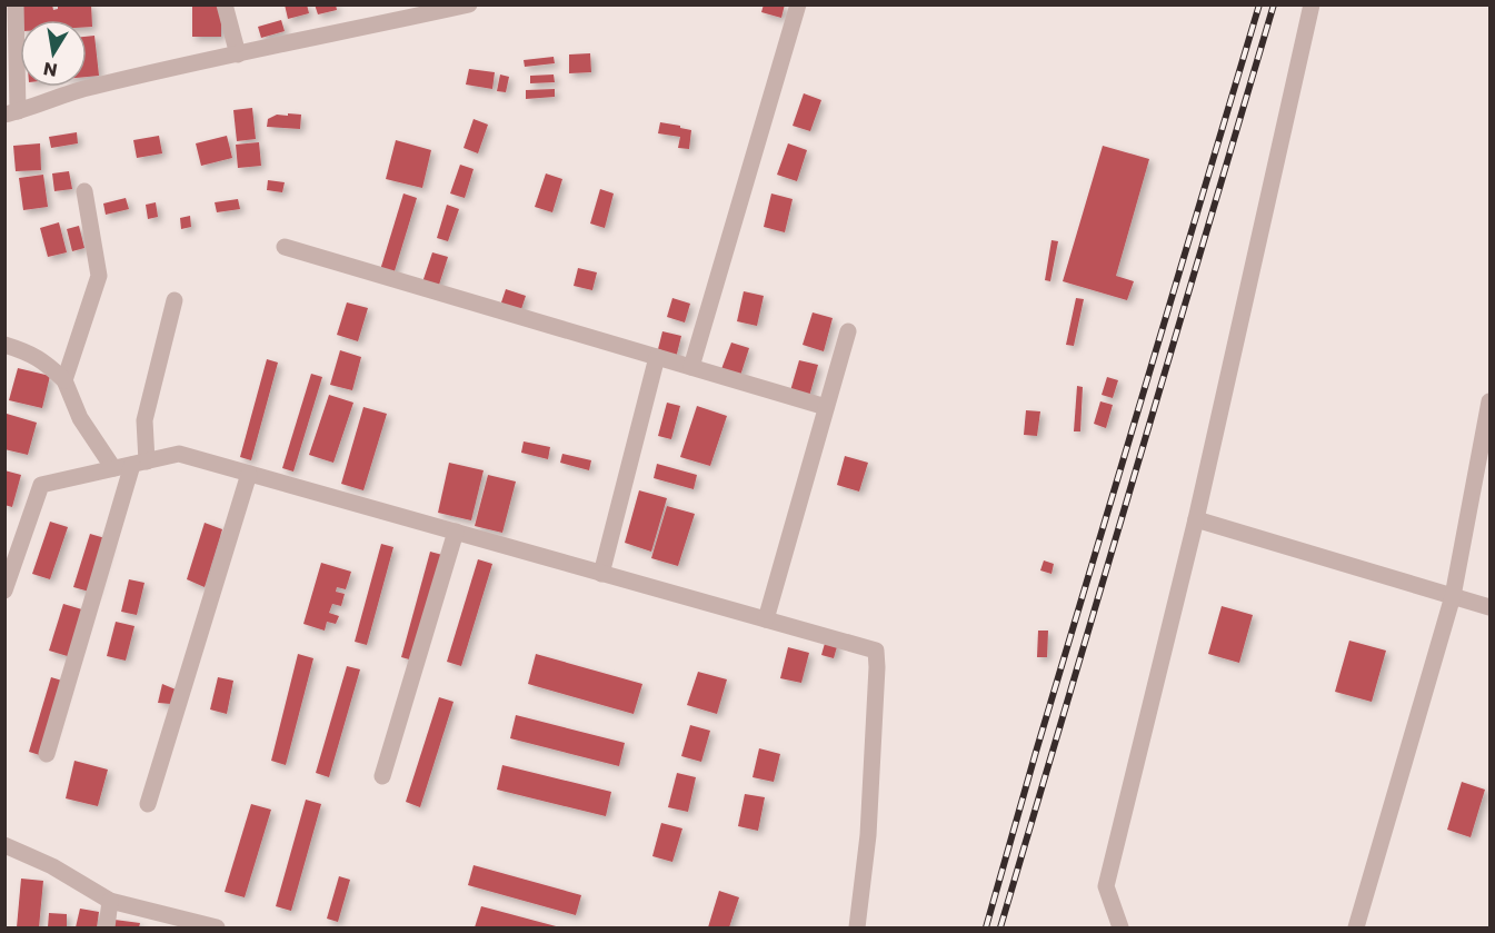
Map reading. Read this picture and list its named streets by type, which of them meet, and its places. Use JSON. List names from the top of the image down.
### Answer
{
  "north": "bottom"
}
